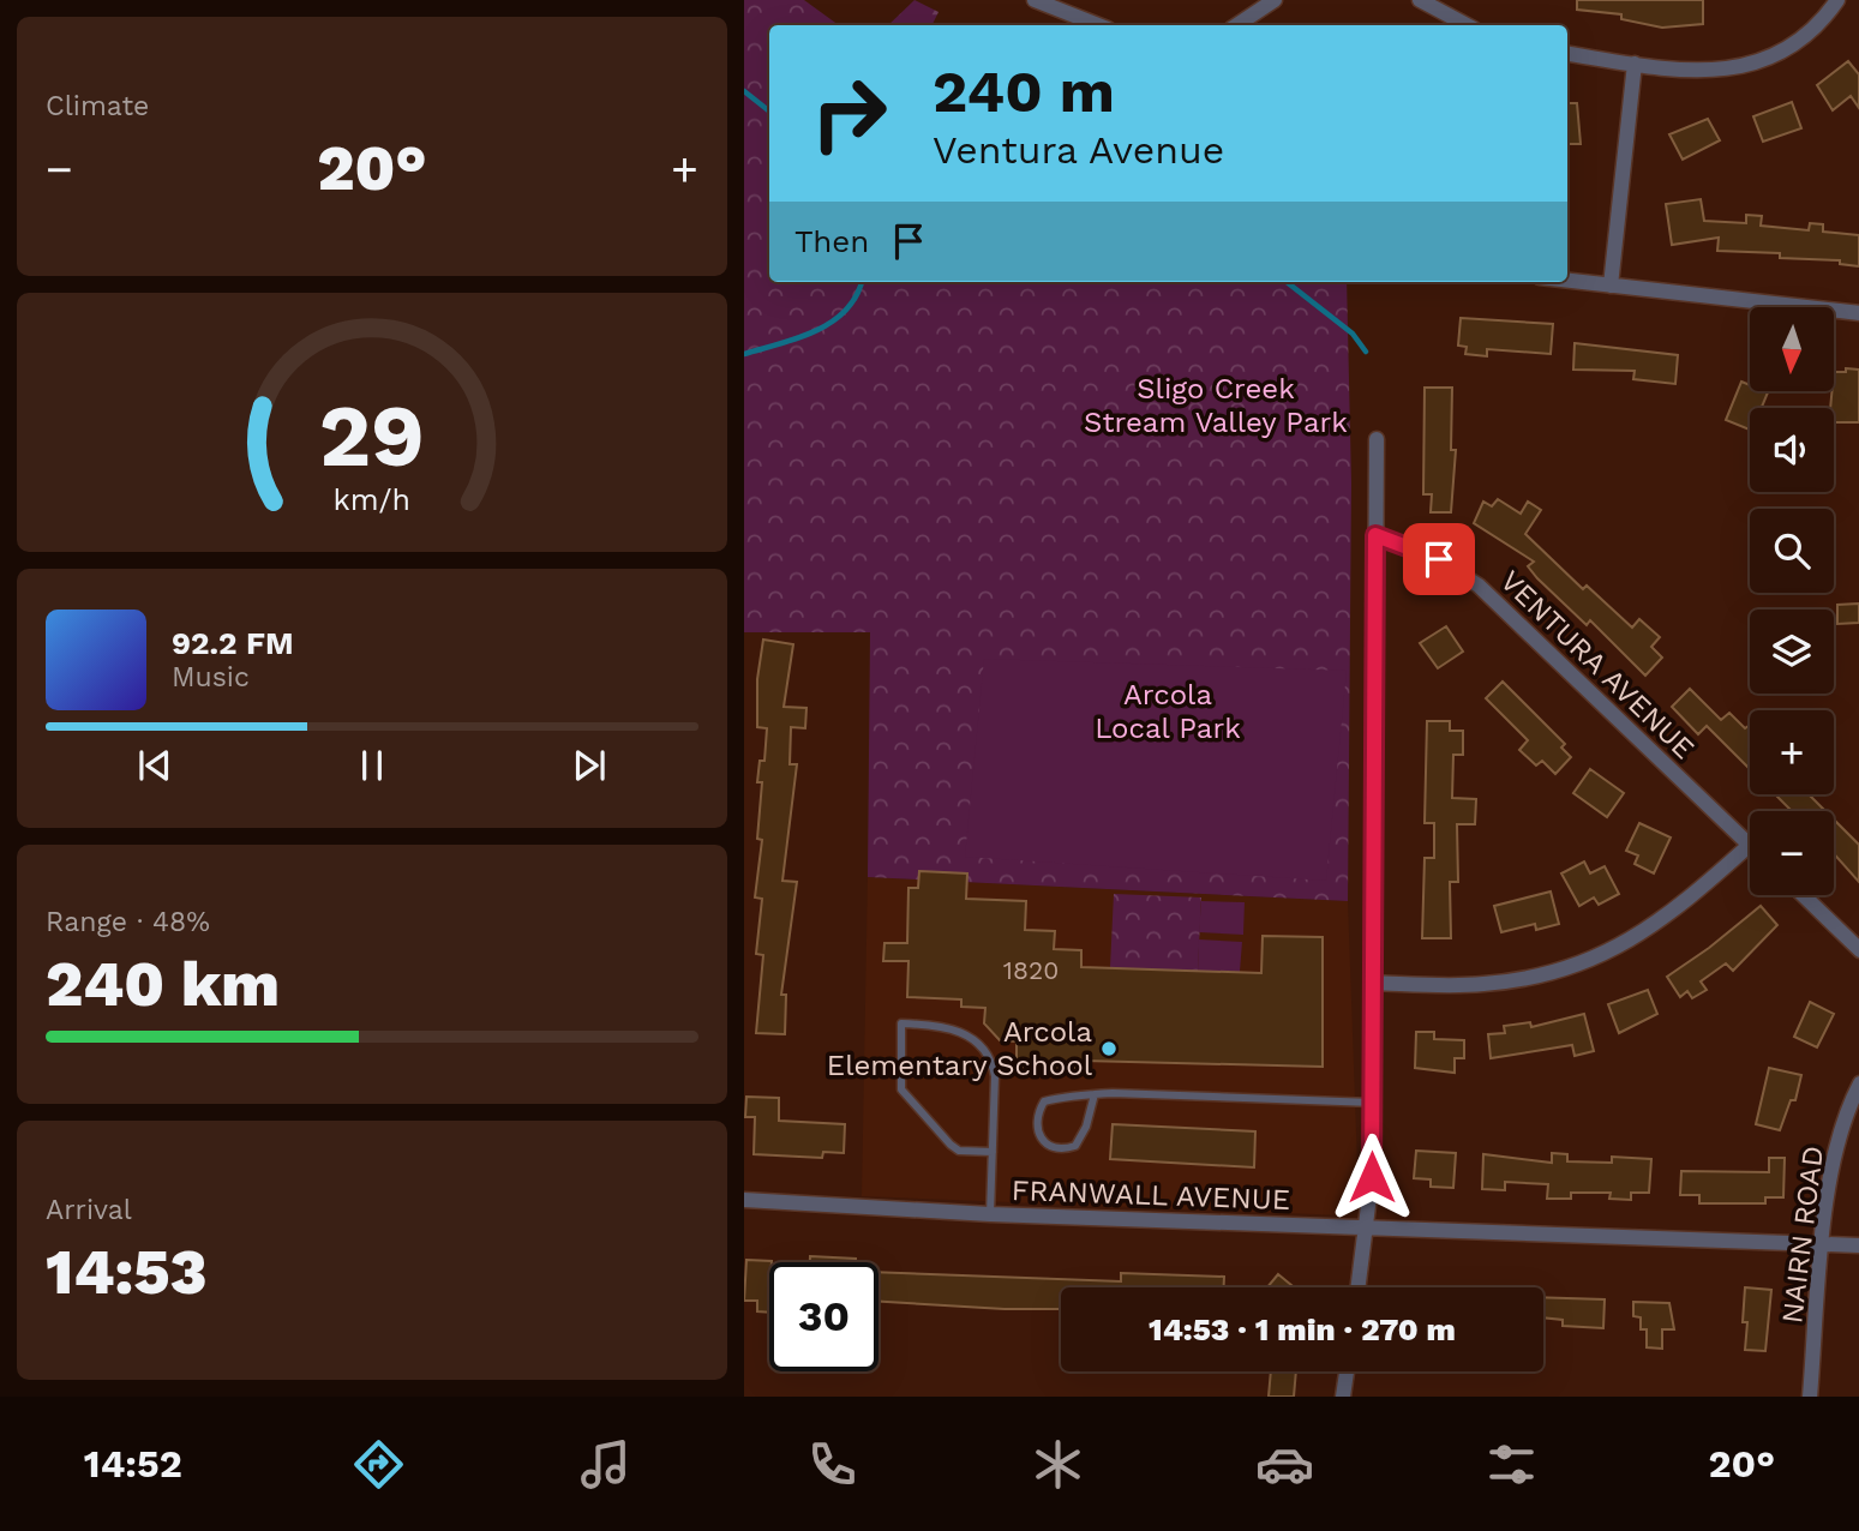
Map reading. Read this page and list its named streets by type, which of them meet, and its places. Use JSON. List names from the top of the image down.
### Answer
{
  "streets": {
    "street": ["VENTURA AVENUE", "FRANWALL AVENUE", "NAIRN ROAD"]
  },
  "crossings": [
    ["FRANWALL AVENUE", "NAIRN ROAD"]
  ],
  "parks": ["Sligo Creek Stream Valley Park", "Arcola Local Park"],
  "places": ["Arcola Elementary School"],
  "house_numbers": ["1820"],
  "north": "bottom",
  "page": {
    "tile": [
      "Climate",
      ["Range · 48%", "240 km"],
      ["Arrival", "14:53"]
    ],
    "turn": ["240 m", "Ventura Avenue"],
    "heat": ["−", "20°", "+"],
    "then": "Then",
    "map_buttons": ["+", "−"],
    "song": ["92.2 FM", "Music"],
    "limit": "30",
    "trip": "14:53 · 1 min · 270 m",
    "tabs": ["14:52", "20°"],
    "gauge": ["29", "km/h"]
  }
}
